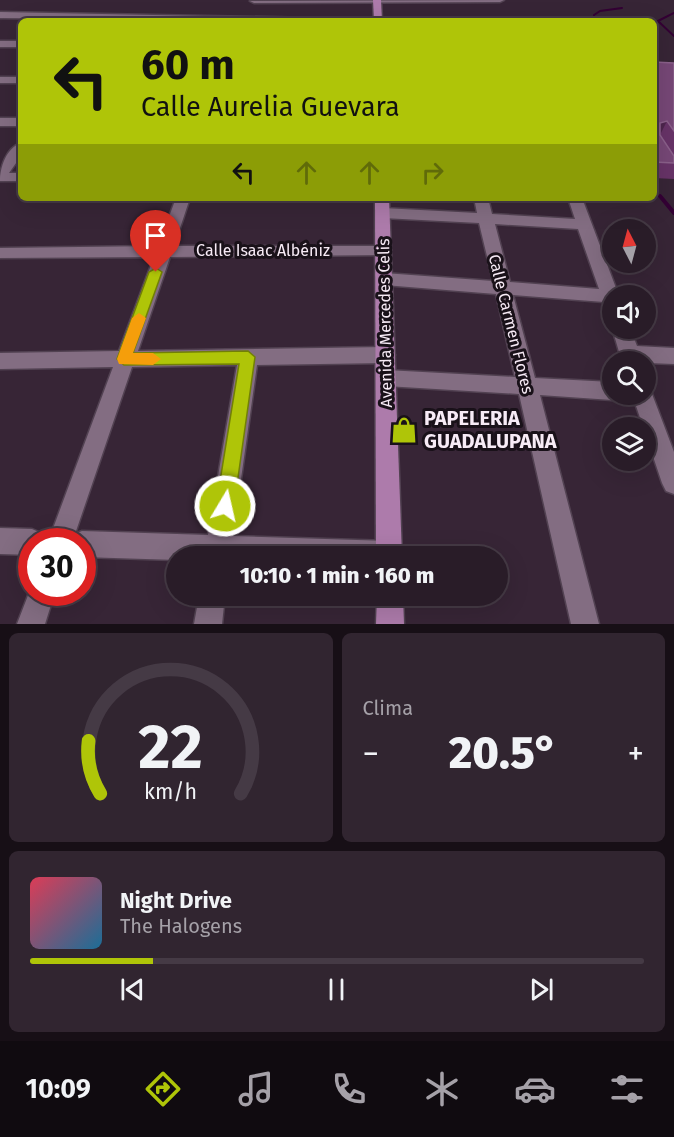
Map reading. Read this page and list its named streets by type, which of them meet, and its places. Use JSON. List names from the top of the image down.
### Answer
{
  "streets": {
    "main road": ["Avenida Mercedes Celis"],
    "street": ["Calle Isaac Albéniz", "Calle Carmen Flores"]
  },
  "crossings": [
    ["Calle Isaac Albéniz", "Avenida Mercedes Celis"]
  ],
  "places": {
    "shop": ["PAPELERIA GUADALUPANA"]
  },
  "north": "top",
  "page": {
    "turn": ["60 m", "Calle Aurelia Guevara"],
    "limit": "30",
    "trip": "10:10 · 1 min · 160 m",
    "tile": "Clima",
    "heat": ["−", "20.5°", "+"],
    "song": ["Night Drive", "The Halogens"],
    "tabs": "10:09",
    "gauge": ["22", "km/h"]
  }
}
